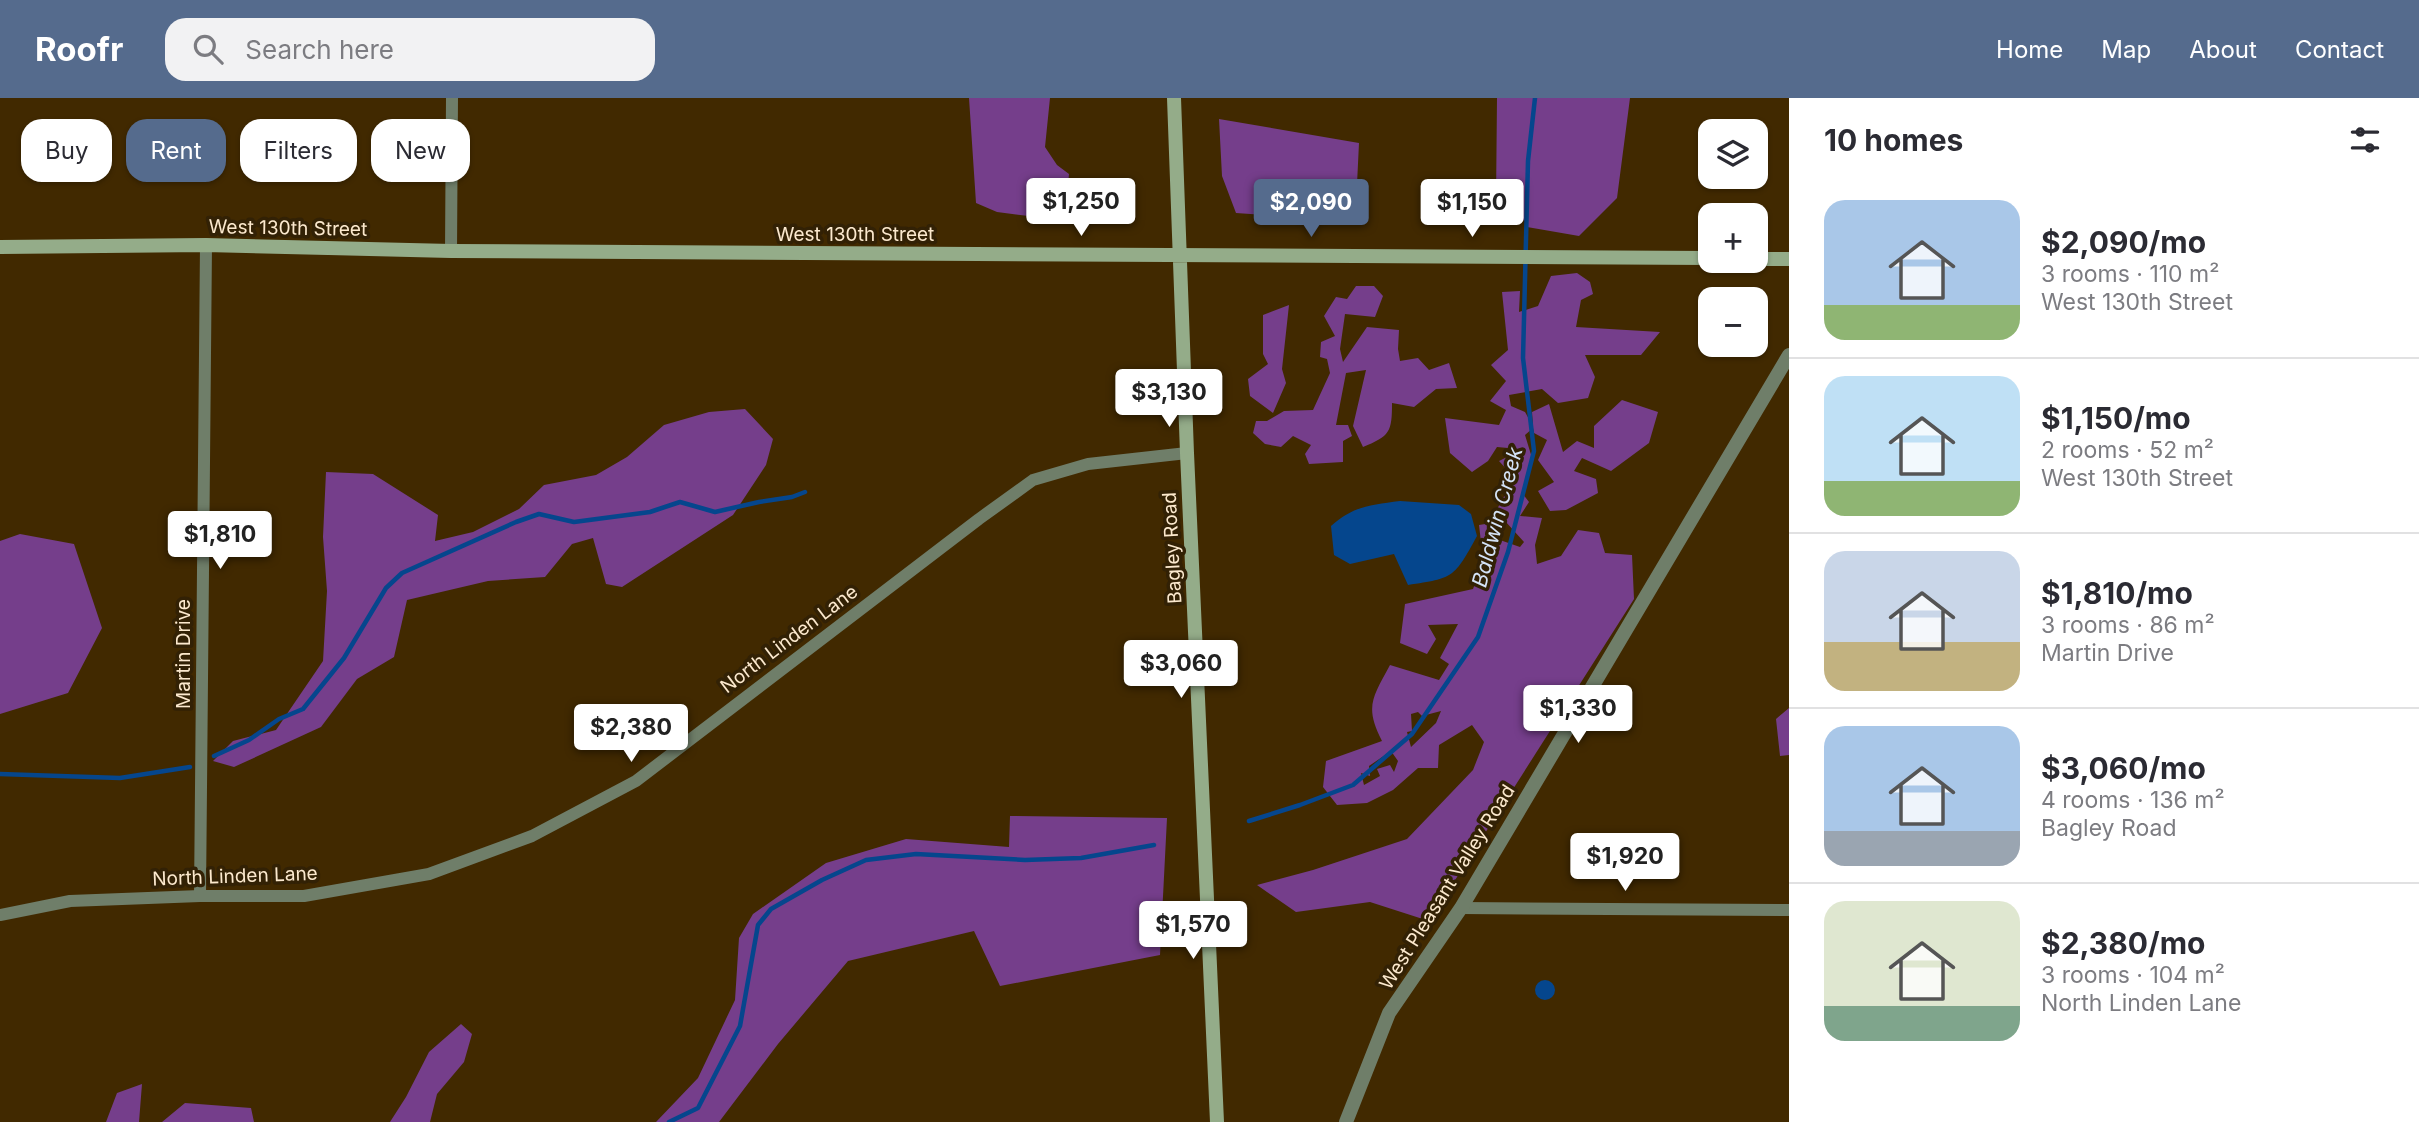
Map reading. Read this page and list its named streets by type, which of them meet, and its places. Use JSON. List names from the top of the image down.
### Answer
{
  "streets": {
    "main road": ["West 130th Street", "Bagley Road"],
    "street": ["North Linden Lane", "Martin Drive", "West Pleasant Valley Road"]
  },
  "crossings": [
    ["West 130th Street", "Bagley Road"],
    ["West 130th Street", "Martin Drive"],
    ["Bagley Road", "North Linden Lane"],
    ["North Linden Lane", "Martin Drive"]
  ],
  "water": ["Baldwin Creek"],
  "page": {
    "header": "Roofr",
    "search": "Search here",
    "nav": [
      "Home",
      "Map",
      "About",
      "Contact"
    ],
    "heading": "10 homes",
    "map_buttons": ["+", "−"],
    "chip": [
      "Buy",
      "Rent",
      "Filters",
      "New"
    ],
    "price": [
      "$1,250",
      "$2,090",
      "$1,150",
      "$3,130",
      "$1,810",
      "$3,060",
      "$1,330",
      "$2,380",
      "$1,920",
      "$1,570"
    ],
    "list": [
      {
        "name": "$2,090/mo",
        "note": "3 rooms · 110 m² · West 130th Street"
      },
      {
        "name": "$1,150/mo",
        "note": "2 rooms · 52 m² · West 130th Street"
      },
      {
        "name": "$1,810/mo",
        "note": "3 rooms · 86 m² · Martin Drive"
      },
      {
        "name": "$3,060/mo",
        "note": "4 rooms · 136 m² · Bagley Road"
      },
      {
        "name": "$2,380/mo",
        "note": "3 rooms · 104 m² · North Linden Lane"
      }
    ]
  }
}
